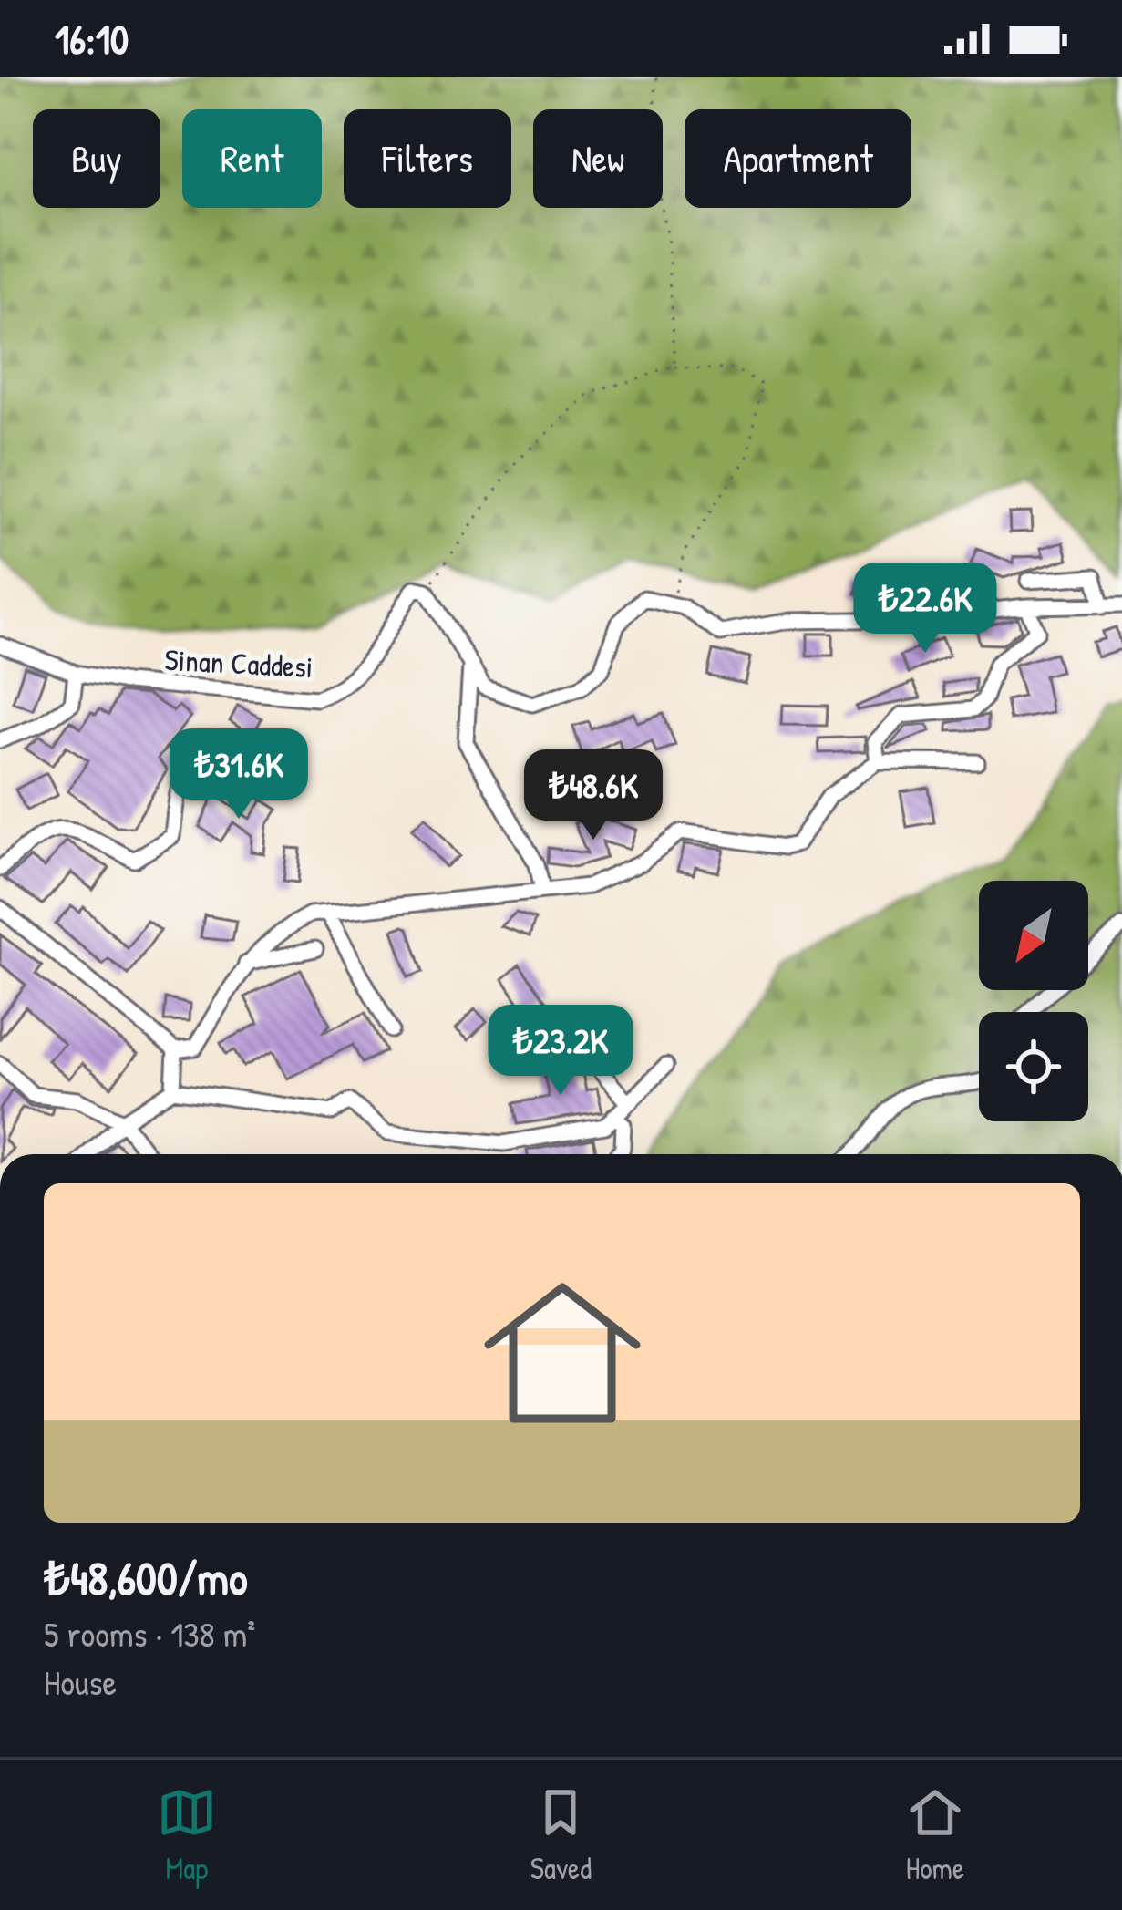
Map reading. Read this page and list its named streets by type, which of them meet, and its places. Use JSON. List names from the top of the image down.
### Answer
{
  "streets": {
    "street": ["Sinan Caddesi"]
  },
  "north": "bottom left",
  "page": {
    "status": "16:10",
    "chip": [
      "Buy",
      "Rent",
      "Filters",
      "New",
      "Apartment"
    ],
    "price": [
      "₺22.6K",
      "₺31.6K",
      "₺48.6K",
      "₺23.2K"
    ],
    "list": [
      {
        "name": "₺48,600/mo",
        "note": "5 rooms · 138 m² · House"
      }
    ],
    "tabs": ["Map", "Saved", "Home"]
  }
}
